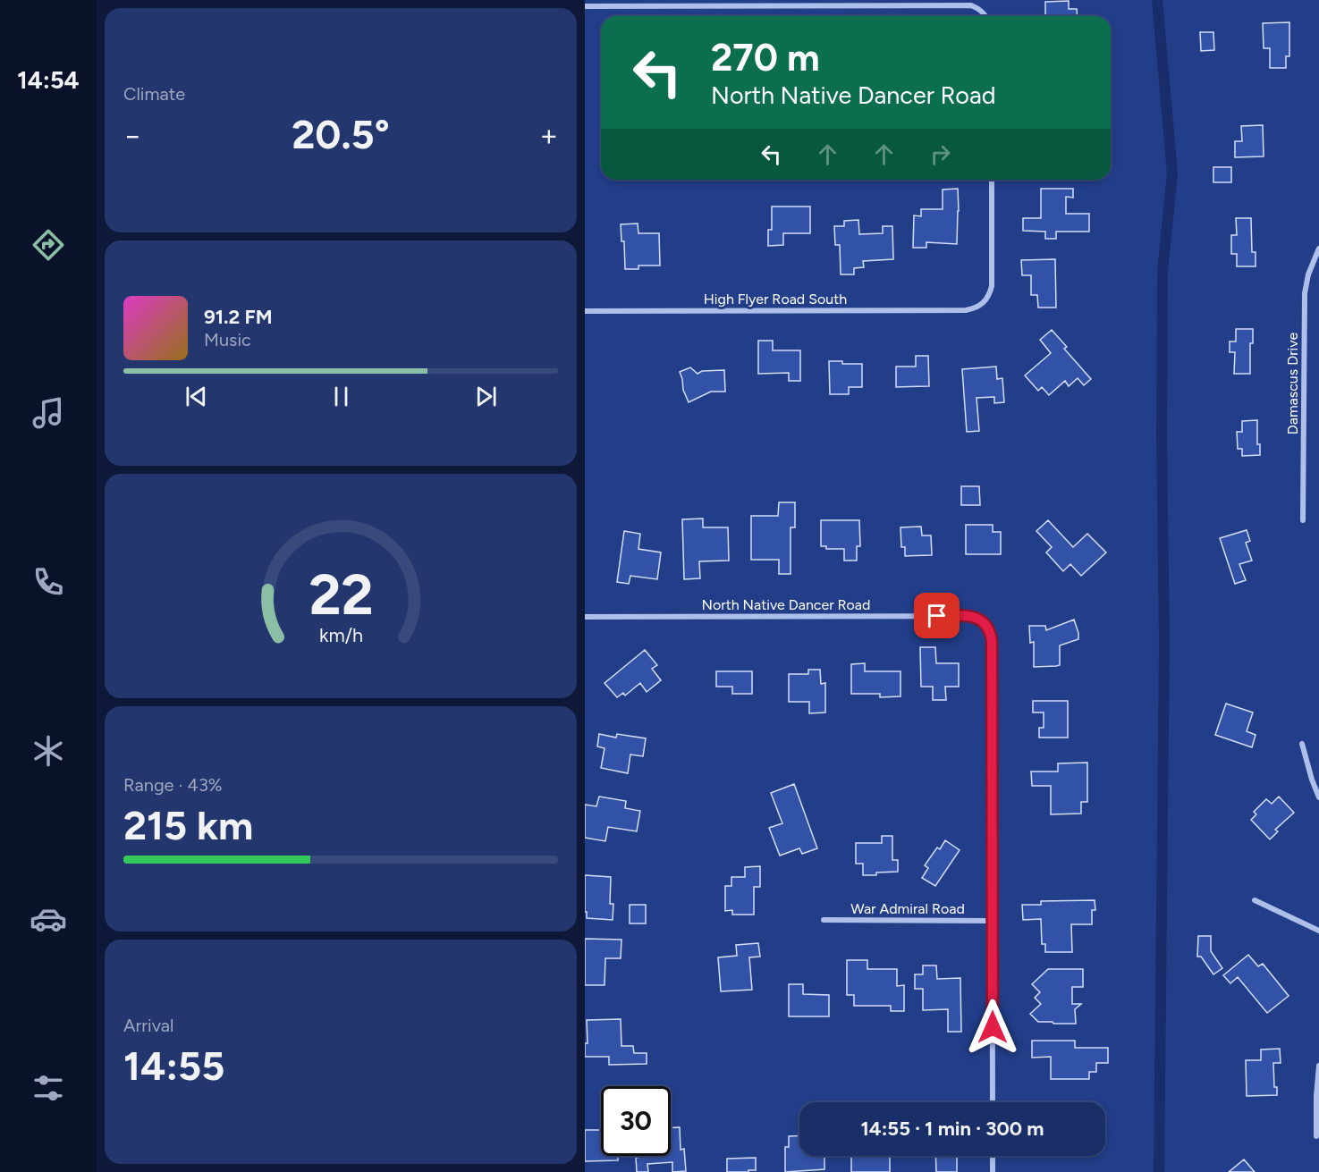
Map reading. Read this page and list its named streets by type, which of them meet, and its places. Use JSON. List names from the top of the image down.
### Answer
{
  "streets": {
    "street": [
      "High Flyer Road South",
      "Damascus Drive",
      "North Native Dancer Road",
      "War Admiral Road"
    ]
  },
  "crossings": [
    ["North Native Dancer Road", "War Admiral Road"]
  ],
  "page": {
    "tabs": "14:54",
    "tile": [
      "Climate",
      ["Range · 43%", "215 km"],
      ["Arrival", "14:55"]
    ],
    "turn": ["270 m", "North Native Dancer Road"],
    "heat": ["−", "20.5°", "+"],
    "song": ["91.2 FM", "Music"],
    "limit": "30",
    "trip": "14:55 · 1 min · 300 m",
    "gauge": ["22", "km/h"]
  }
}
